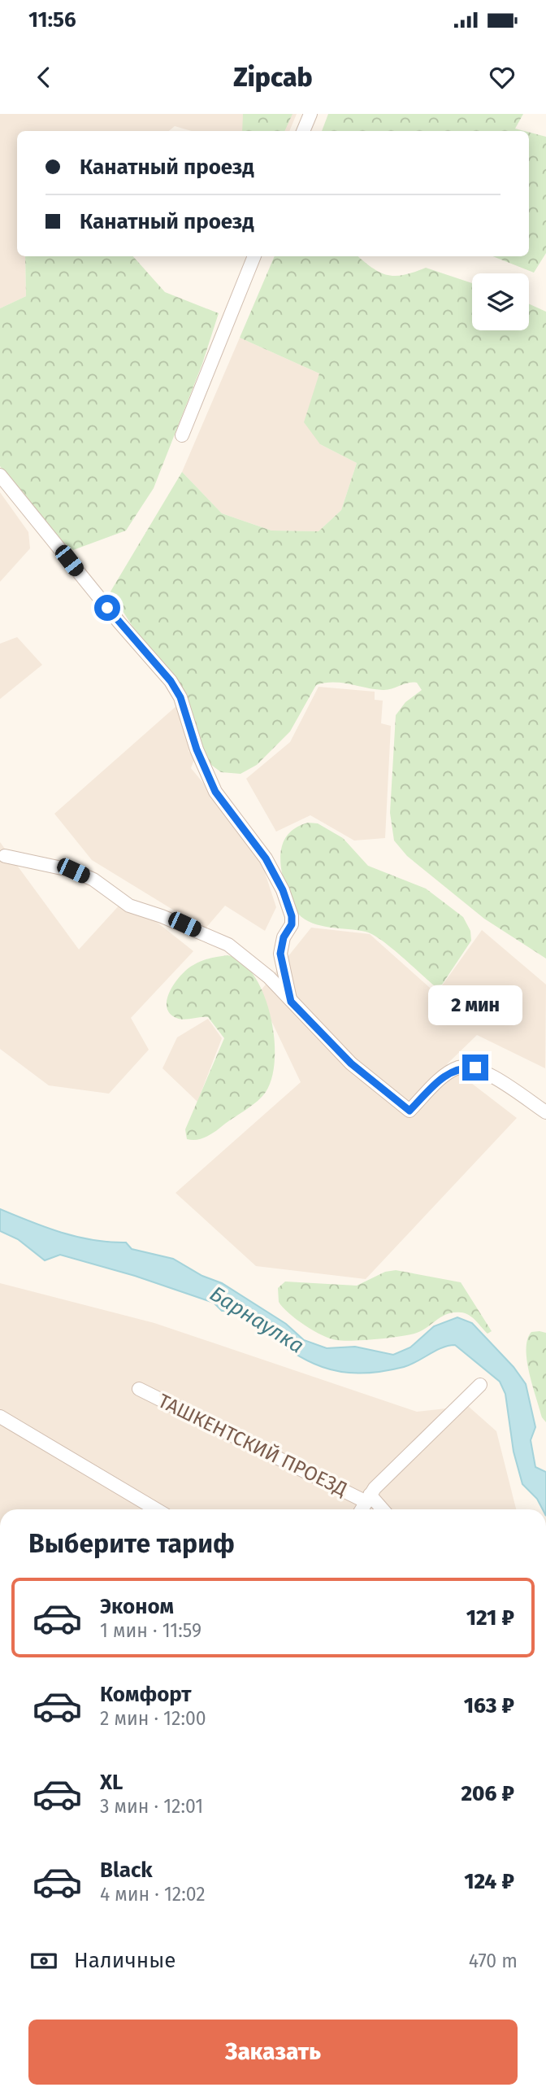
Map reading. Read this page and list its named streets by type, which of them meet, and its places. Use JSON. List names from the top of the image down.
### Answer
{
  "streets": {
    "street": ["ТАШКЕНТСКИЙ ПРОЕЗД"]
  },
  "water": ["Барнаулка"],
  "page": {
    "status": "11:56",
    "header": "Zipcab",
    "banner": ["Канатный проезд", "Канатный проезд"],
    "bubble": "2 мин",
    "heading": "Выберите тариф",
    "list": [
      {
        "name": "Эконом",
        "note": "1 мин · 11:59",
        "value": "121 ₽"
      },
      {
        "name": "Комфорт",
        "note": "2 мин · 12:00",
        "value": "163 ₽"
      },
      {
        "name": "XL",
        "note": "3 мин · 12:01",
        "value": "206 ₽"
      },
      {
        "name": "Black",
        "note": "4 мин · 12:02",
        "value": "124 ₽"
      }
    ],
    "pay": ["Наличные", "470 m"],
    "buttons": "Заказать"
  }
}
